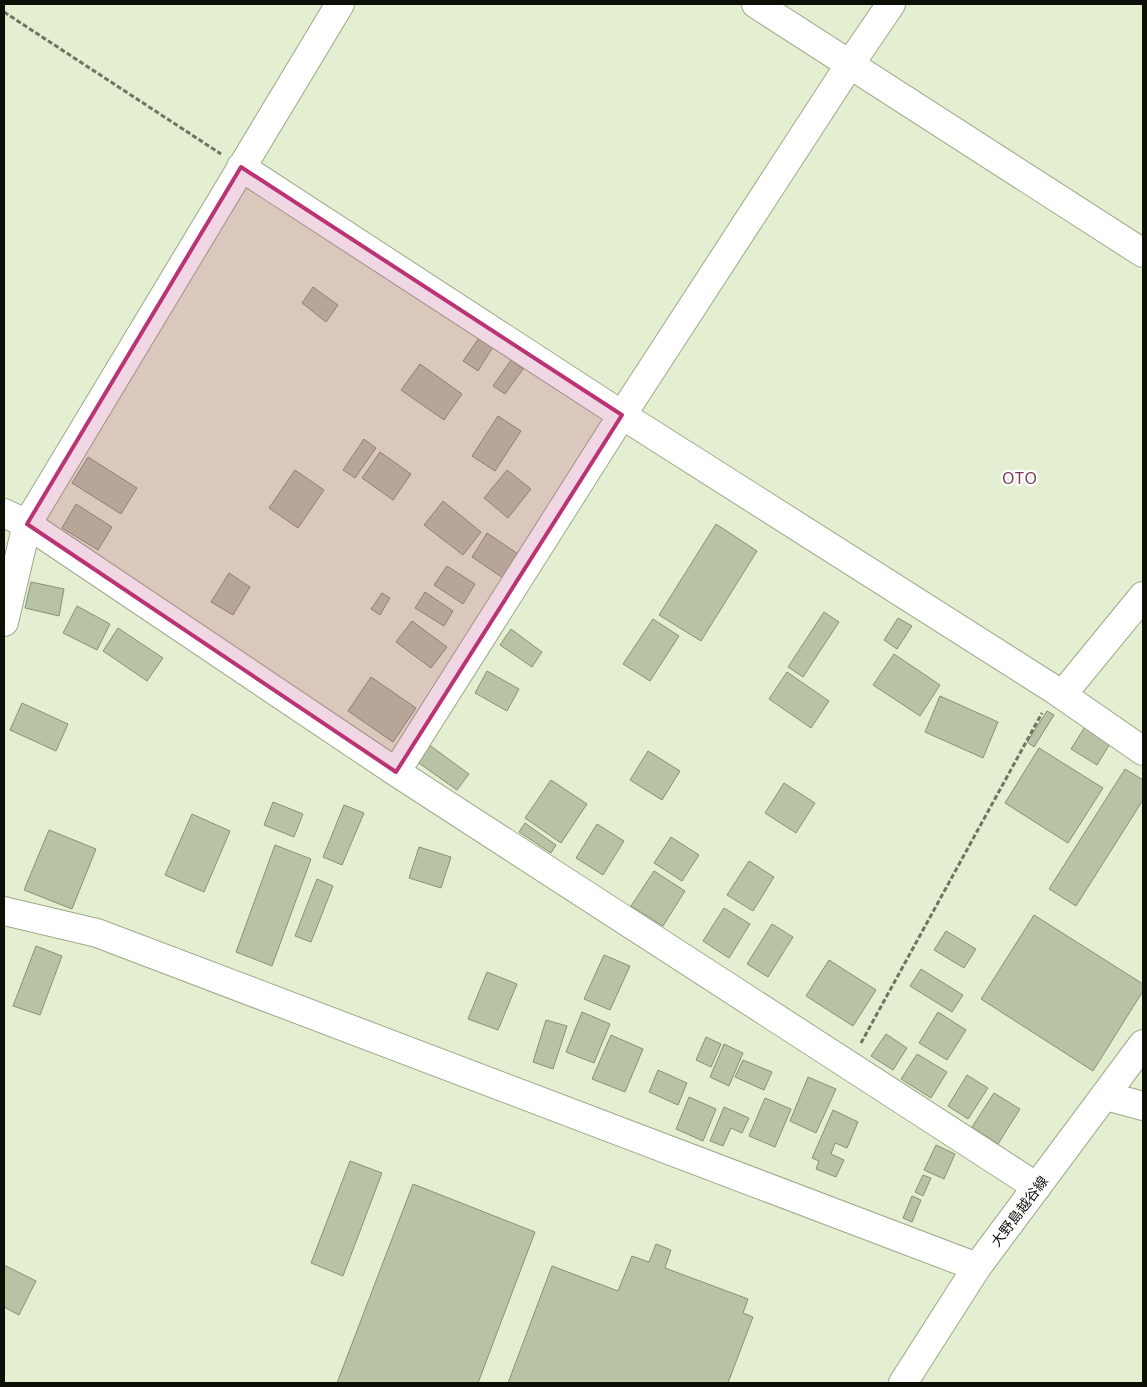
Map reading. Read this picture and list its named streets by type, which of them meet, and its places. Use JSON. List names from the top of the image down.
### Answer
{
  "streets": {
    "street": ["大野島越谷線"]
  },
  "districts": ["OTO"]
}
